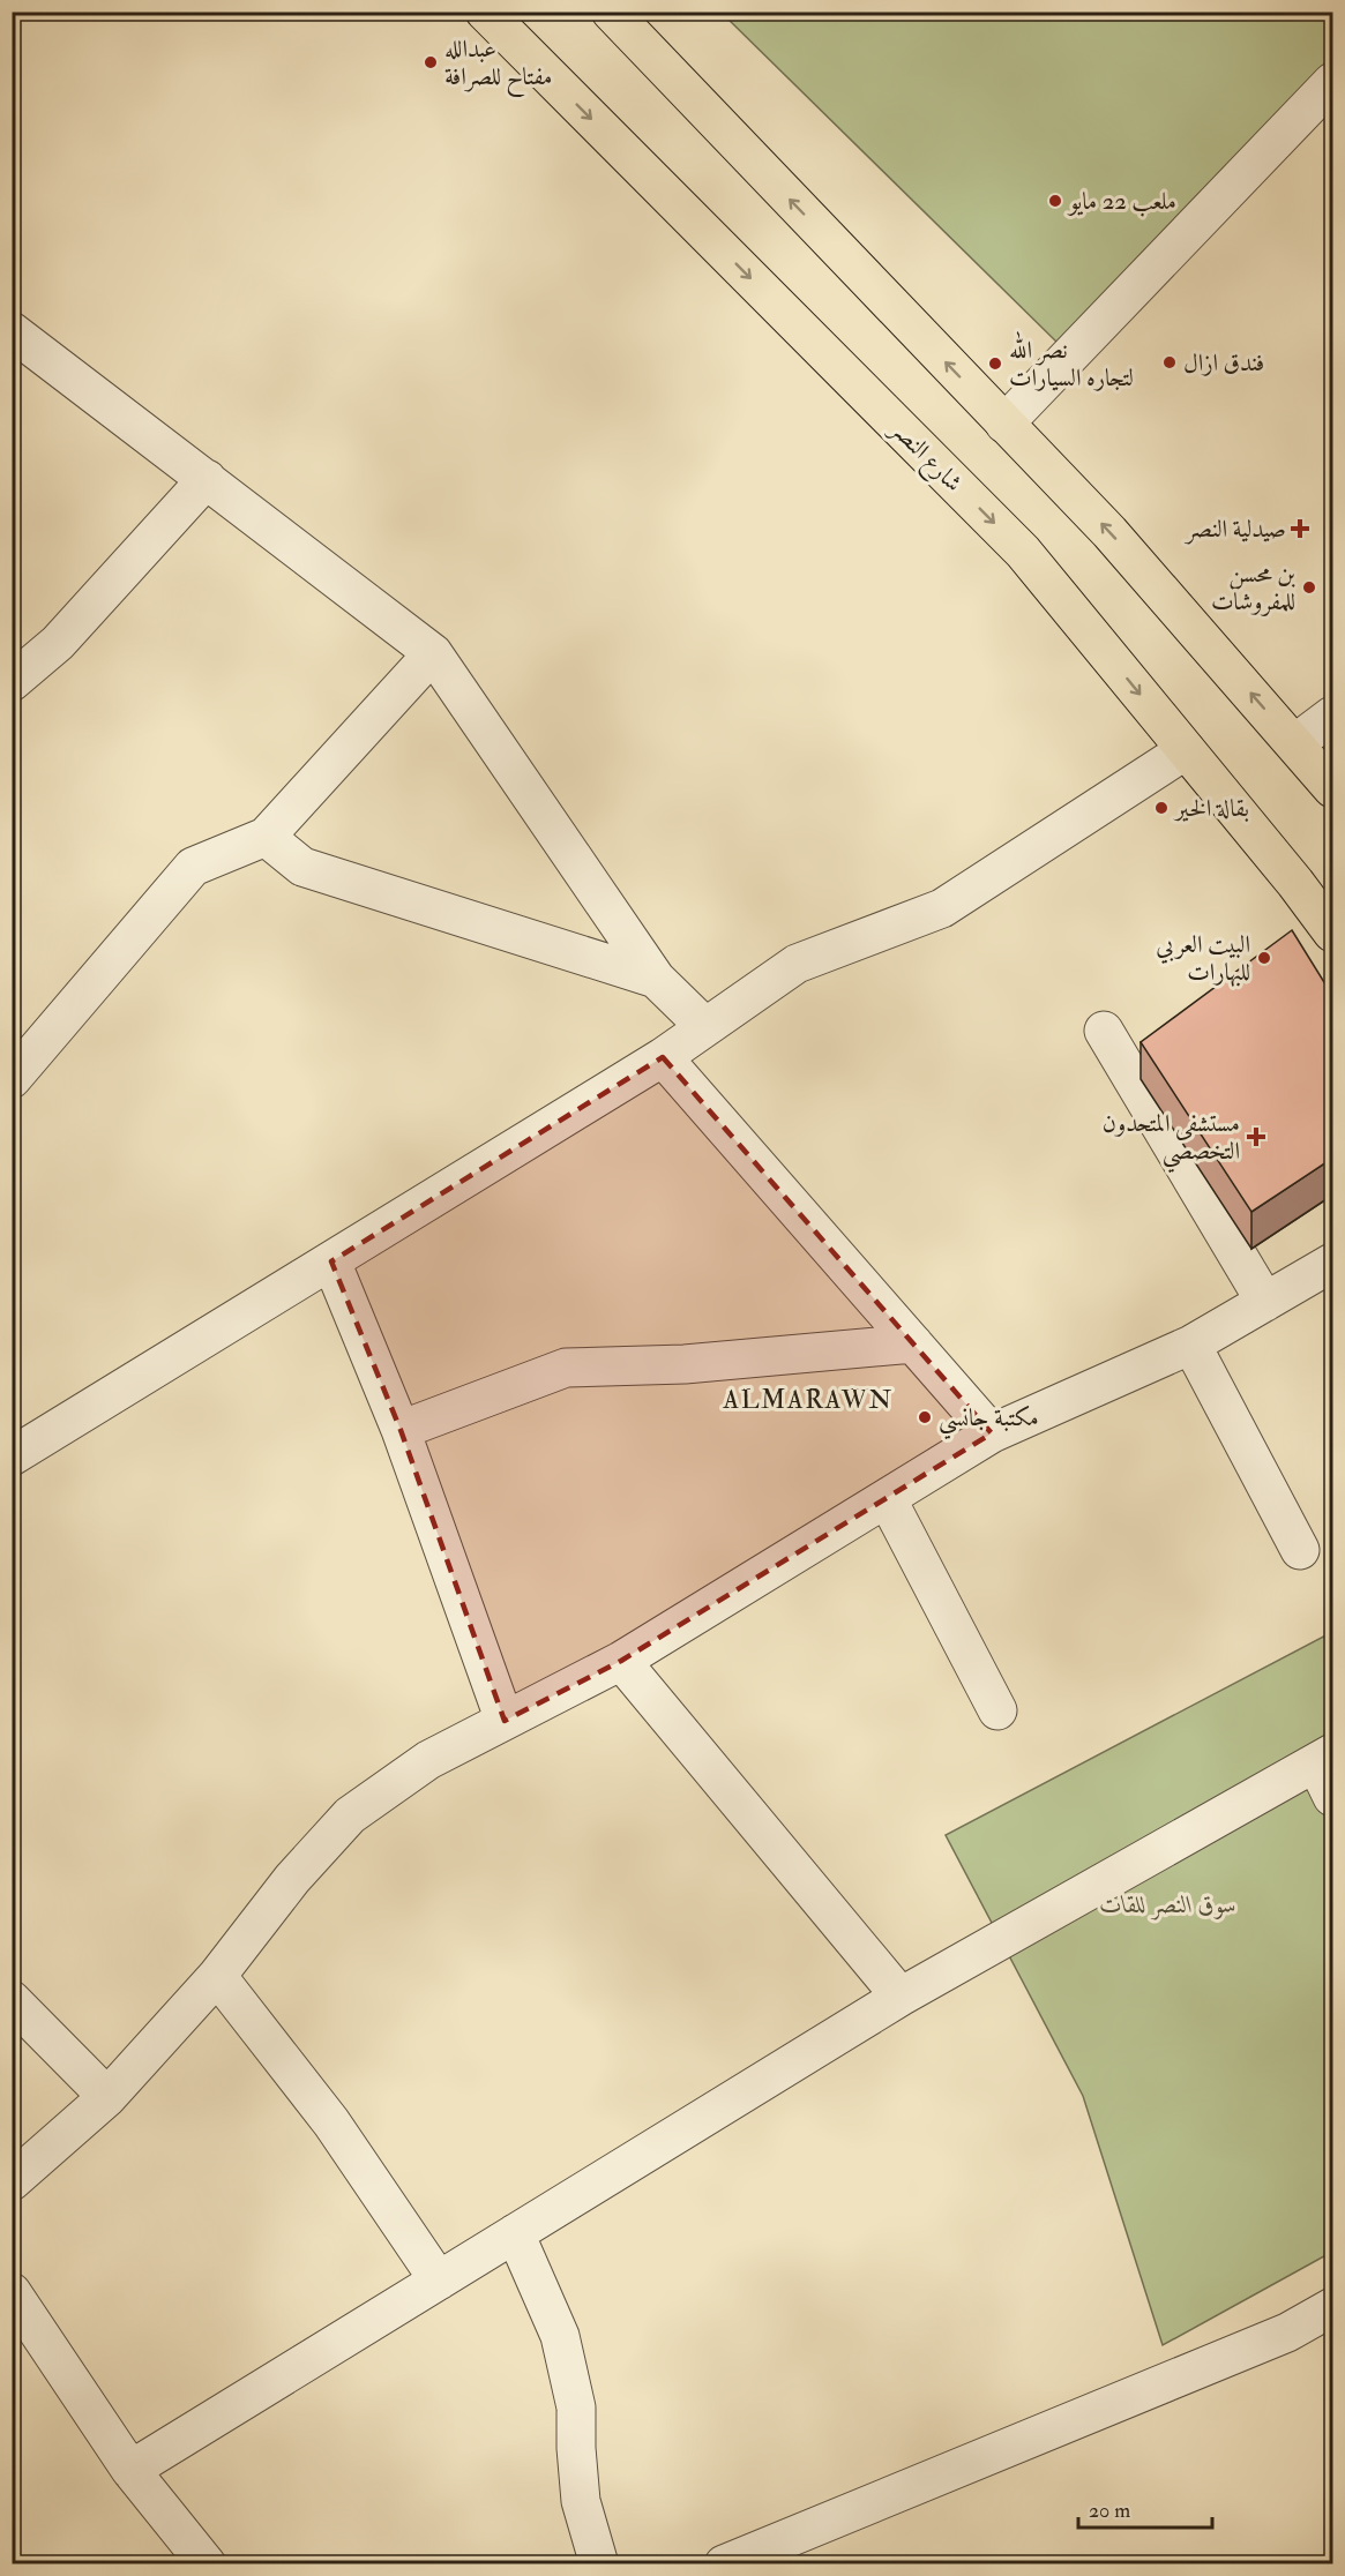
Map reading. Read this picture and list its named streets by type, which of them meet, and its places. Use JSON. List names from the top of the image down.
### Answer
{
  "streets": {
    "main road": ["شارع النصر"]
  },
  "districts": ["ALMARAWN"],
  "parks": ["سوق النصر للقات"],
  "places": {
    "other": [
      "عبدالله مفتاح للصرافة",
      "ملعب 22 مايو",
      "فندق ازال",
      "نصر الله لتجاره السيارات",
      "بن محسن للمفروشات",
      "بقالة الخير",
      "البيت العربي للبهارات",
      "مكتبة جانسي"
    ],
    "health": ["صيدلية النصر", "مستشفى المتحدون التخصصي"]
  },
  "scale_bar": "20 m"
}
